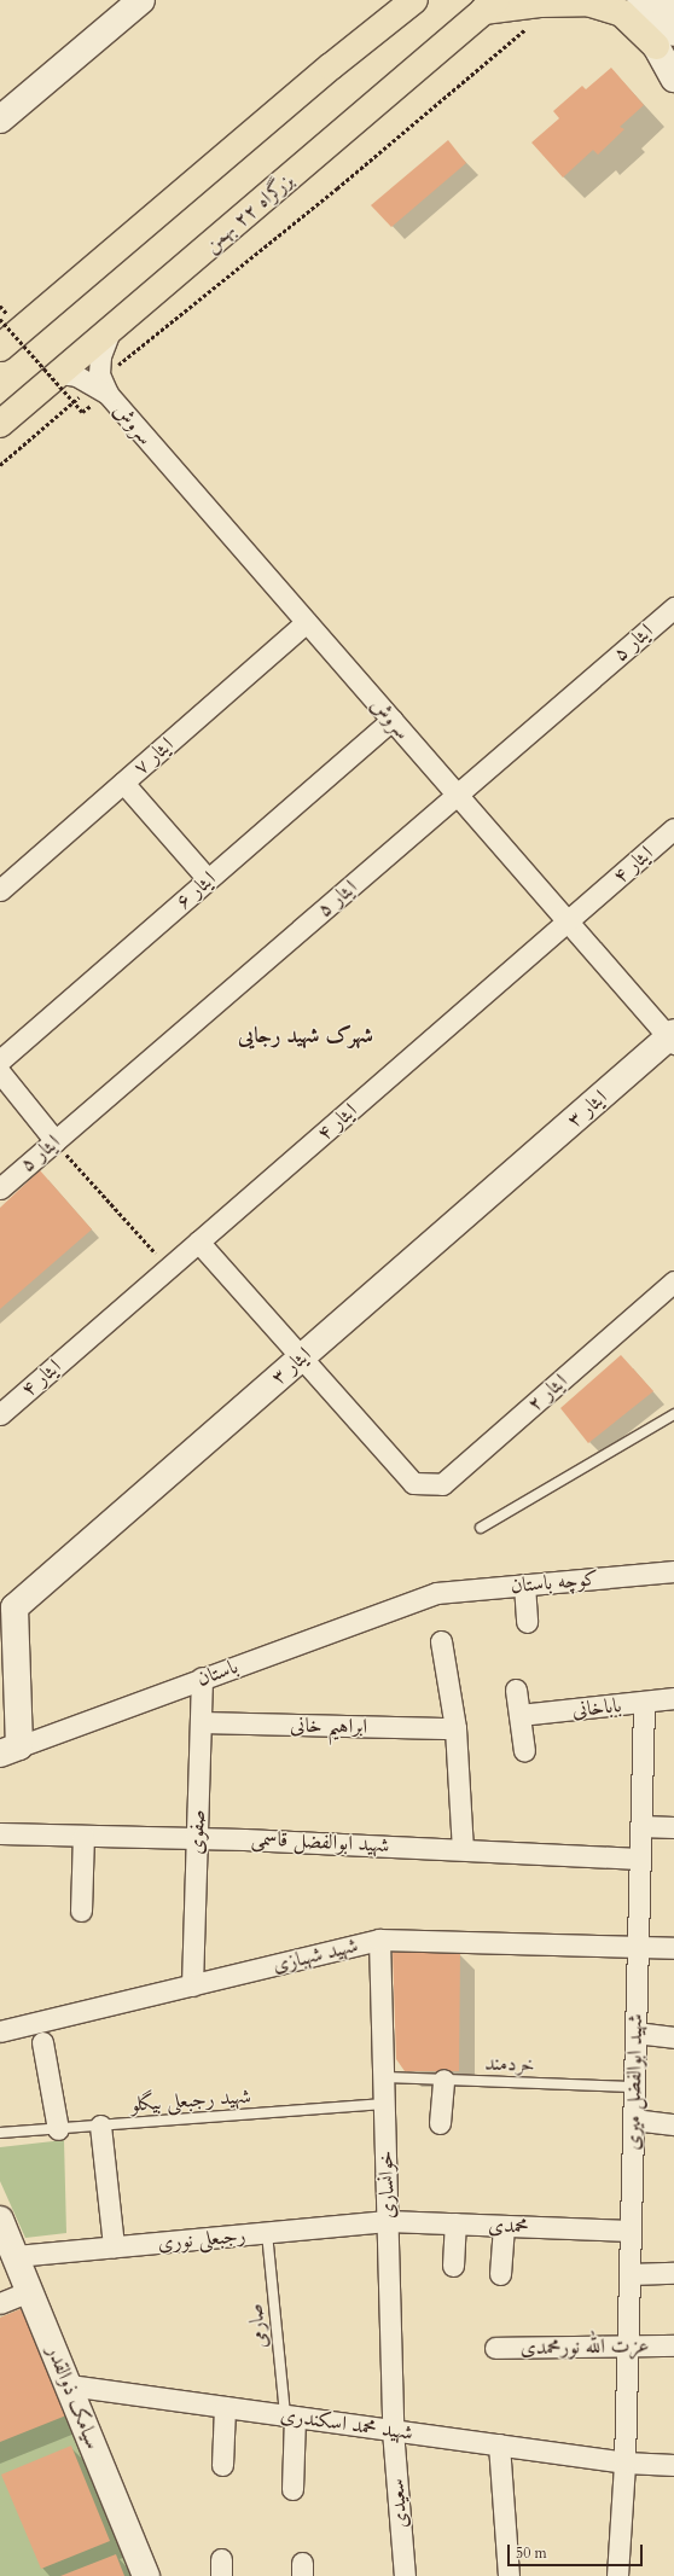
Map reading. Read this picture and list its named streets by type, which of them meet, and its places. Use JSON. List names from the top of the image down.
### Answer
{
  "streets": {
    "highway": ["بزرگراه ۲۲ بهمن"],
    "street": [
      "سروش",
      "ایثار ۵",
      "ایثار ۷",
      "ایثار ۴",
      "ایثار ۶",
      "ایثار ۳",
      "ایثار ۲",
      "کوچه باستان",
      "باستان",
      "باباخانی",
      "ابراهیم خانی",
      "صفوی",
      "شهید ابوالفضل قاسمی",
      "شهید شهبازی",
      "شهید ابوالفضل میری",
      "خوانساری",
      "محمدی",
      "رجبعلی نوری",
      "عزت الله نورمحمدی",
      "سیامک ذوالقدر",
      "شهید محمد اسکندری",
      "سعیدی"
    ],
    "lane": ["خردمند", "شهید رجبعلی بیگلو", "صارمی"]
  },
  "crossings": [
    ["بزرگراه ۲۲ بهمن", "سروش"],
    ["سروش", "ایثار ۵"],
    ["سروش", "ایثار ۷"],
    ["سروش", "ایثار ۴"],
    ["سروش", "ایثار ۶"],
    ["سروش", "ایثار ۳"],
    ["ایثار ۳", "ایثار ۲"],
    ["ایثار ۳", "باستان"],
    ["کوچه باستان", "باستان"],
    ["باستان", "صفوی"],
    ["باباخانی", "شهید ابوالفضل میری"],
    ["ابراهیم خانی", "صفوی"],
    ["صفوی", "شهید ابوالفضل قاسمی"],
    ["صفوی", "شهید شهبازی"],
    ["شهید ابوالفضل قاسمی", "شهید ابوالفضل میری"],
    ["شهید شهبازی", "شهید ابوالفضل میری"],
    ["شهید شهبازی", "خوانساری"],
    ["خردمند", "شهید ابوالفضل میری"],
    ["خردمند", "خوانساری"],
    ["شهید ابوالفضل میری", "محمدی"],
    ["شهید ابوالفضل میری", "عزت الله نورمحمدی"],
    ["شهید ابوالفضل میری", "شهید محمد اسکندری"],
    ["شهید رجبعلی بیگلو", "خوانساری"],
    ["خوانساری", "محمدی"],
    ["خوانساری", "رجبعلی نوری"],
    ["خوانساری", "شهید محمد اسکندری"],
    ["خوانساری", "سعیدی"],
    ["محمدی", "رجبعلی نوری"],
    ["رجبعلی نوری", "صارمی"],
    ["رجبعلی نوری", "سیامک ذوالقدر"],
    ["صارمی", "شهید محمد اسکندری"],
    ["سیامک ذوالقدر", "شهید محمد اسکندری"],
    ["شهید محمد اسکندری", "سعیدی"]
  ],
  "districts": ["شهرک شهید رجایی"],
  "scale_bar": "50 m"
}
